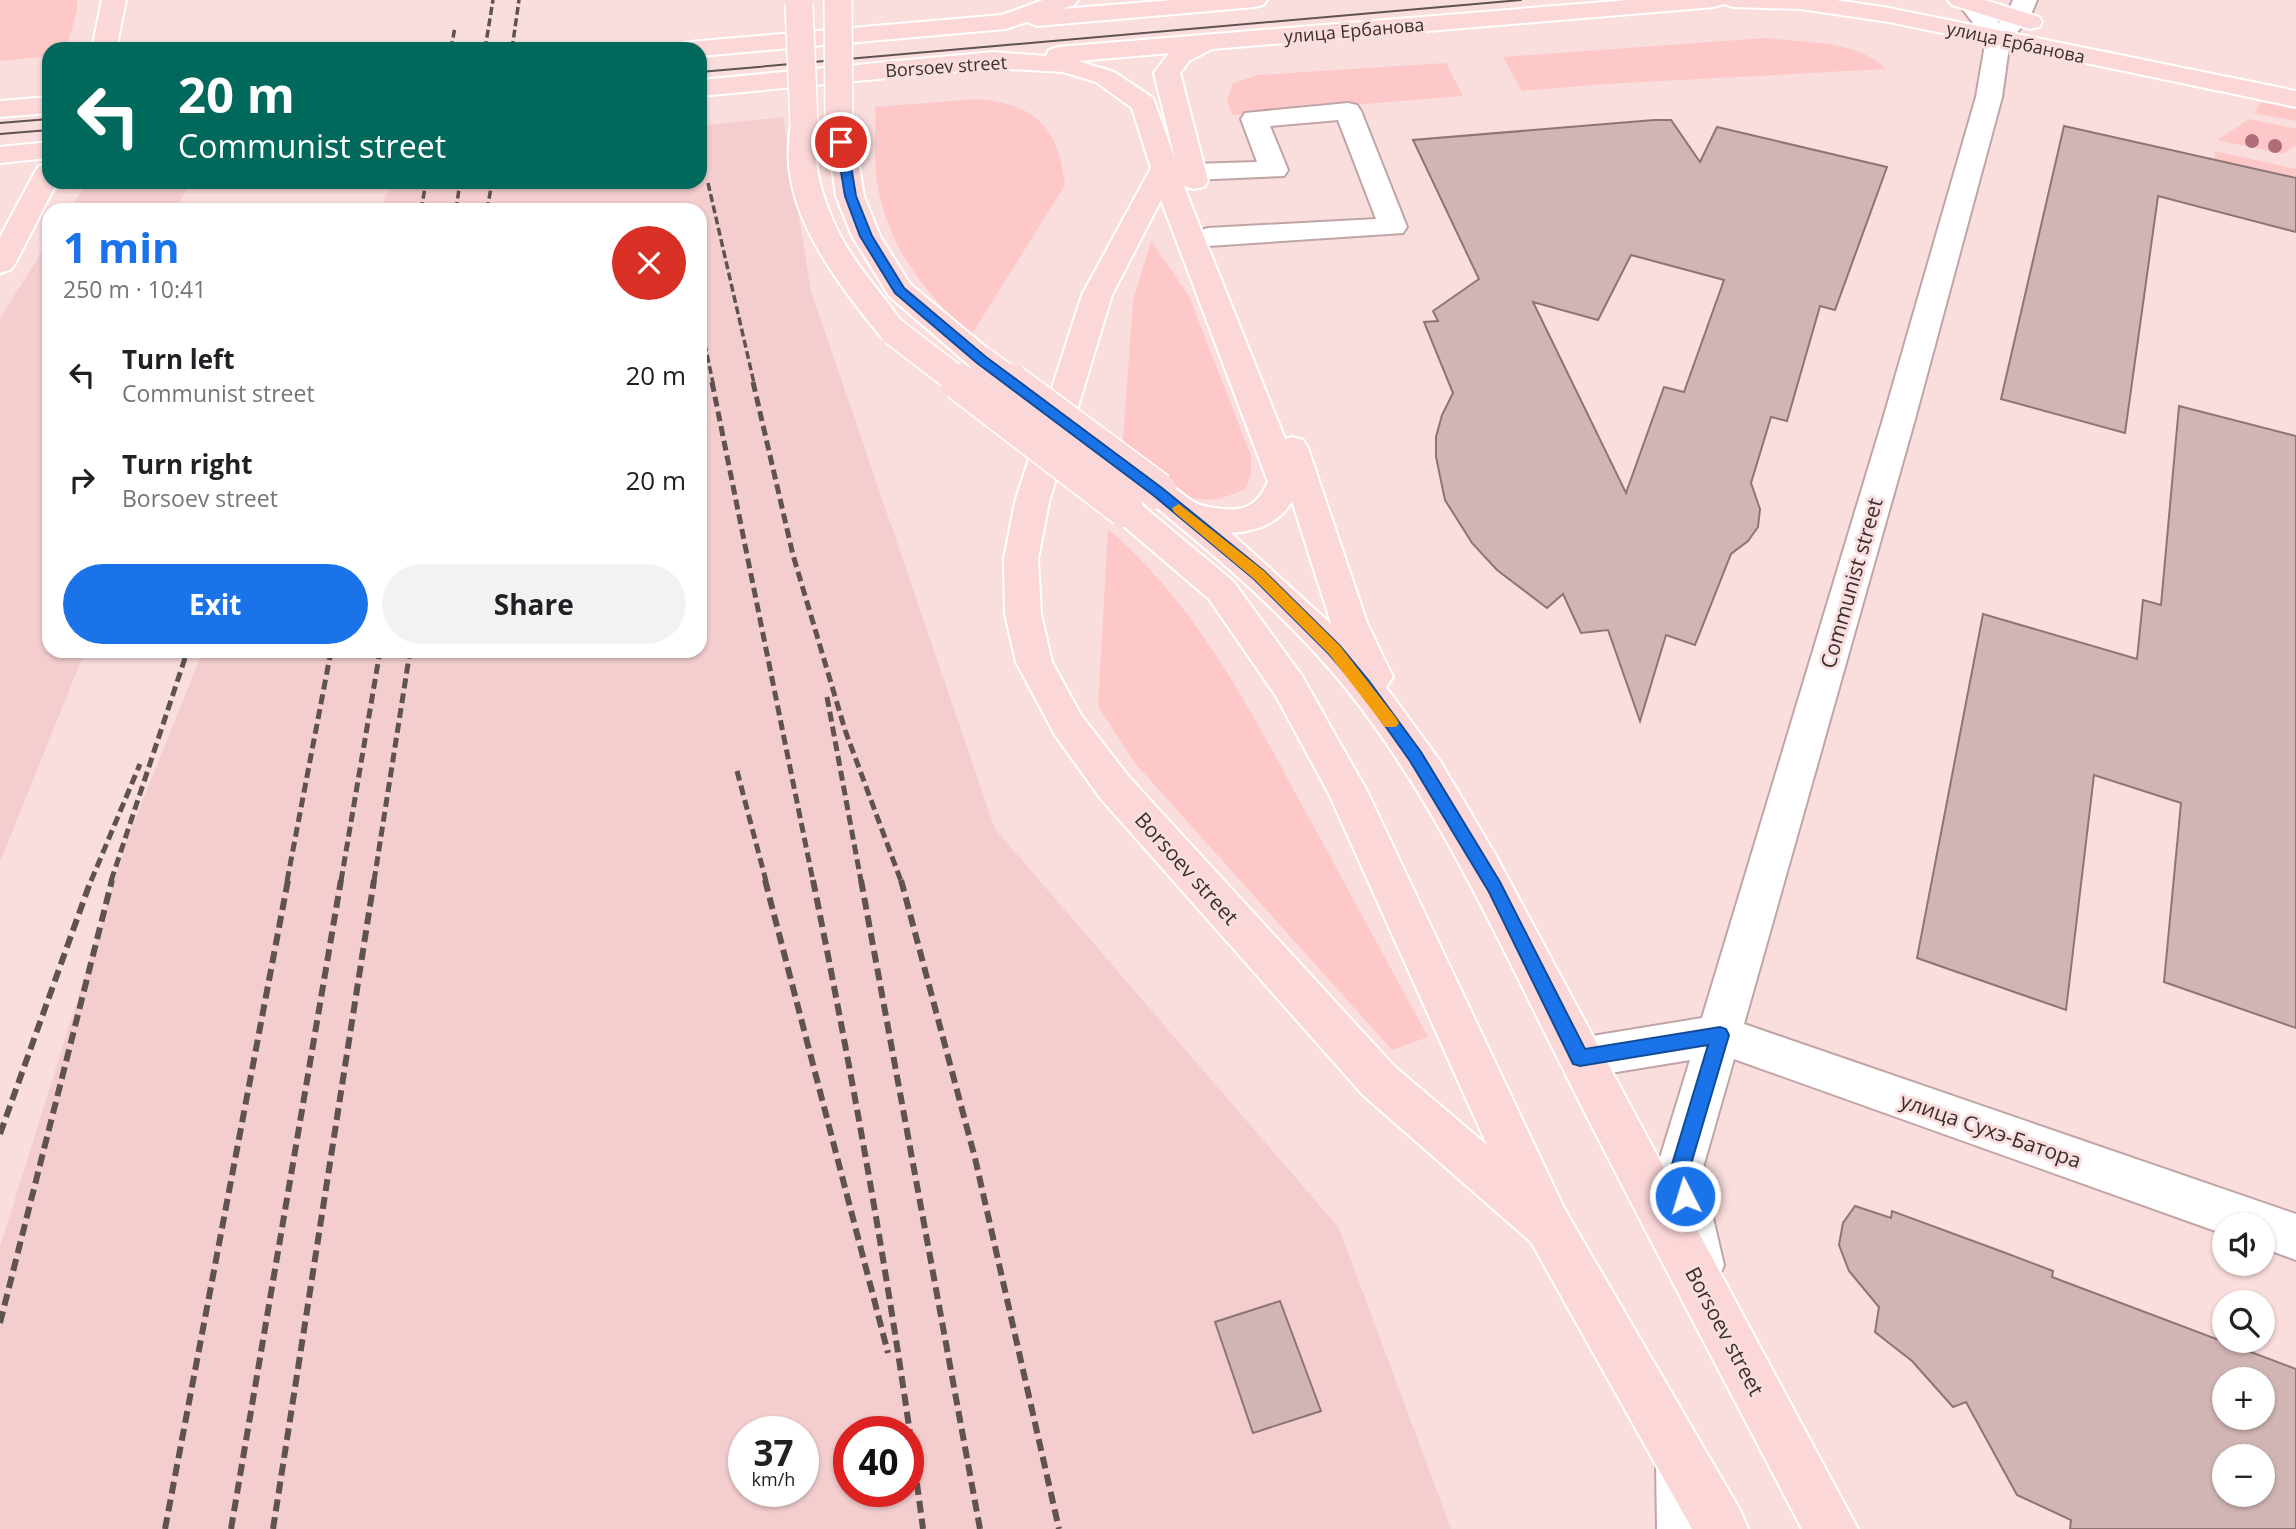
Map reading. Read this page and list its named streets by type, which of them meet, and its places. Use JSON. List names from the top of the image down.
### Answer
{
  "streets": {
    "main road": ["улица Ербанова", "Borsoev street"],
    "street": ["Communist street", "улица Сухэ-Батора"]
  },
  "crossings": [
    ["улица Ербанова", "Borsoev street"],
    ["улица Ербанова", "Communist street"],
    ["Borsoev street", "Communist street"],
    ["Communist street", "улица Сухэ-Батора"]
  ],
  "page": {
    "turn": ["20 m", "Communist street"],
    "heading": ["1 min", "250 m · 10:41"],
    "list": [
      {
        "name": "Turn left",
        "note": "Communist street",
        "value": "20 m"
      },
      {
        "name": "Turn right",
        "note": "Borsoev street",
        "value": "20 m"
      }
    ],
    "buttons": ["Exit", "Share"],
    "map_buttons": ["+", "−"],
    "speed": "37 km/h",
    "limit": "40"
  }
}
